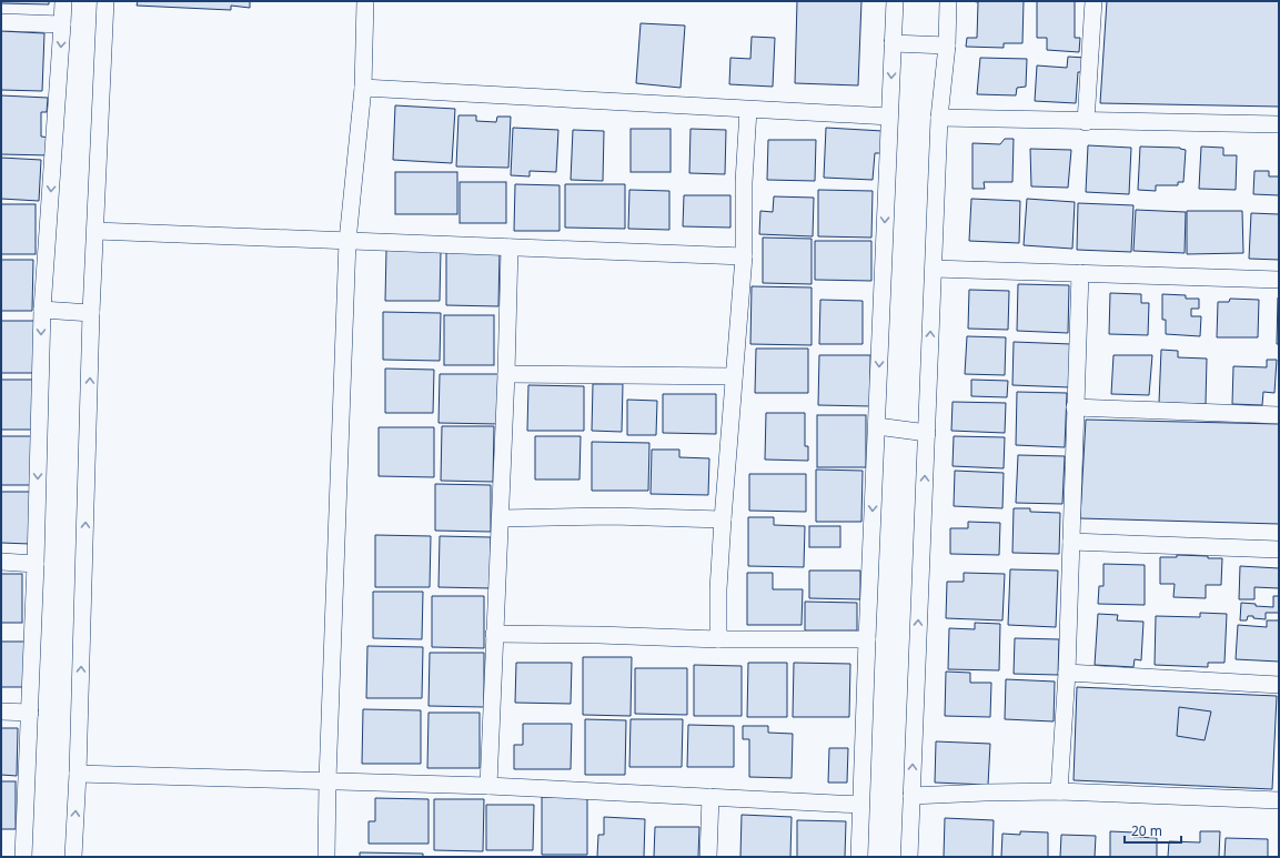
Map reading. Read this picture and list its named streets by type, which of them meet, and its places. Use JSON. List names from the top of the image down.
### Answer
{
  "scale_bar": "20 m"
}
